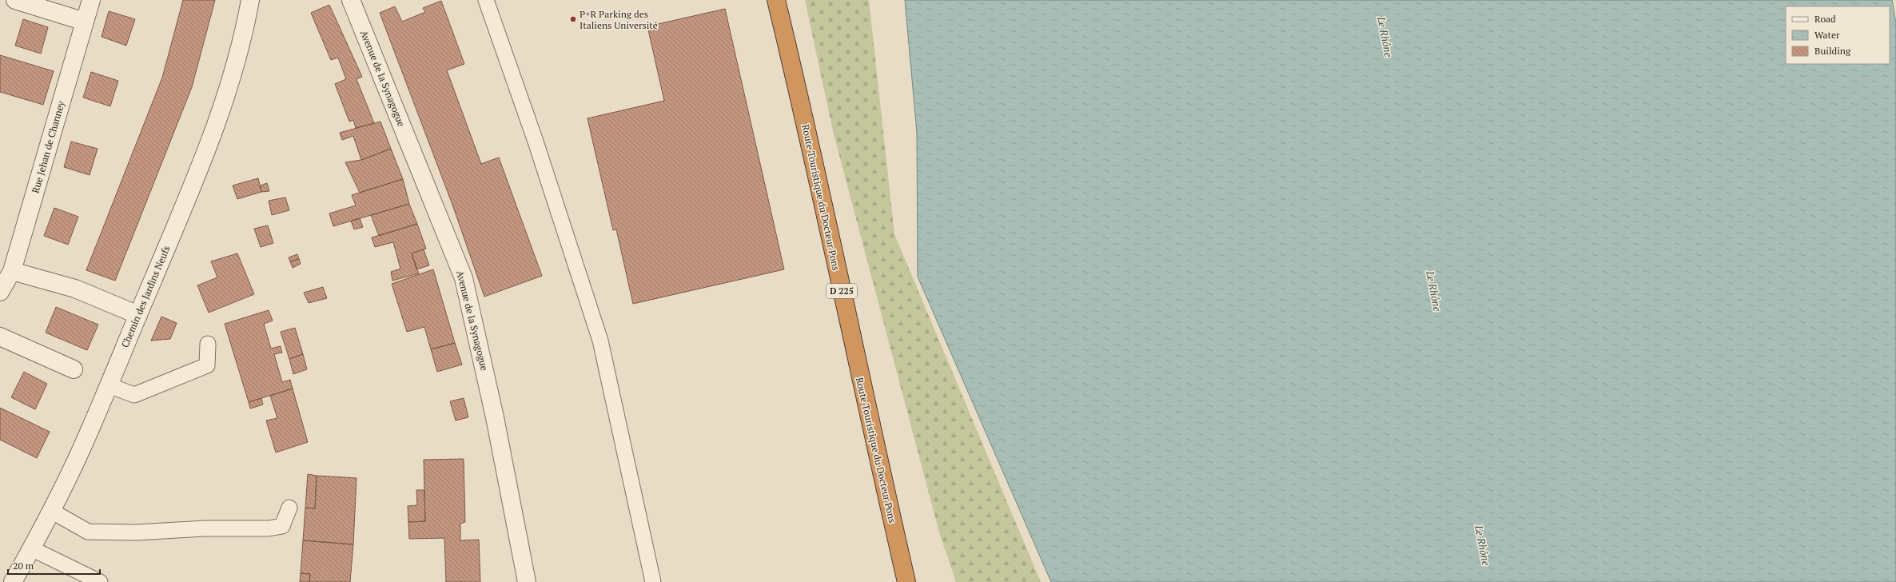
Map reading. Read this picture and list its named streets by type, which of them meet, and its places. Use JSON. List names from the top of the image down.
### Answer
{
  "streets": {
    "highway": ["Route Touristique du Docteur Pons", "D 225"],
    "street": ["Avenue de la Synagogue", "Rue Jehan de Channey", "Chemin des Jardins Neufs"]
  },
  "water": ["Le Rhône"],
  "places": ["P+R Parking des Italiens Université"],
  "legend": ["Road", "Water", "Building"],
  "scale_bar": "20 m"
}
